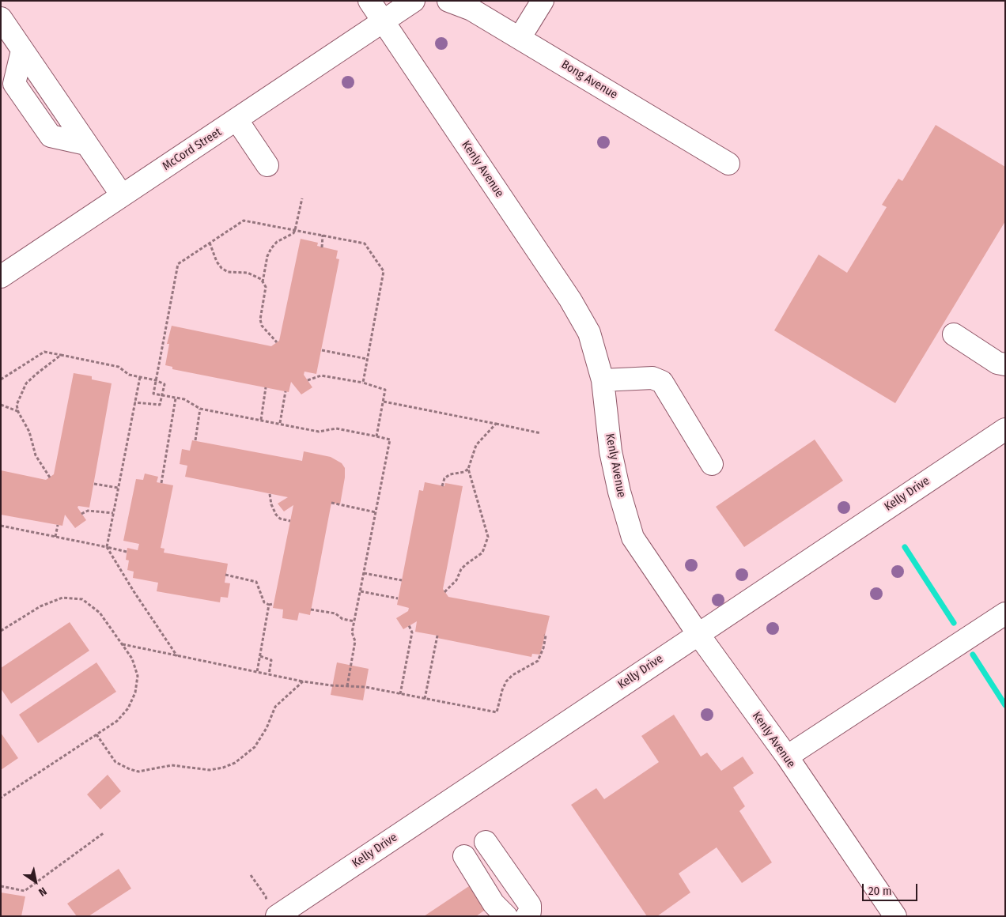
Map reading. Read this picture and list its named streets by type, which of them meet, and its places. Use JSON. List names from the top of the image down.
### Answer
{
  "streets": {
    "street": [
      "Bong Avenue",
      "McCord Street",
      "Kenly Avenue",
      "Kelly Drive"
    ]
  },
  "crossings": [
    ["McCord Street", "Kenly Avenue"],
    ["Kenly Avenue", "Kelly Drive"]
  ],
  "scale_bar": "20 m",
  "north": "bottom right"
}
